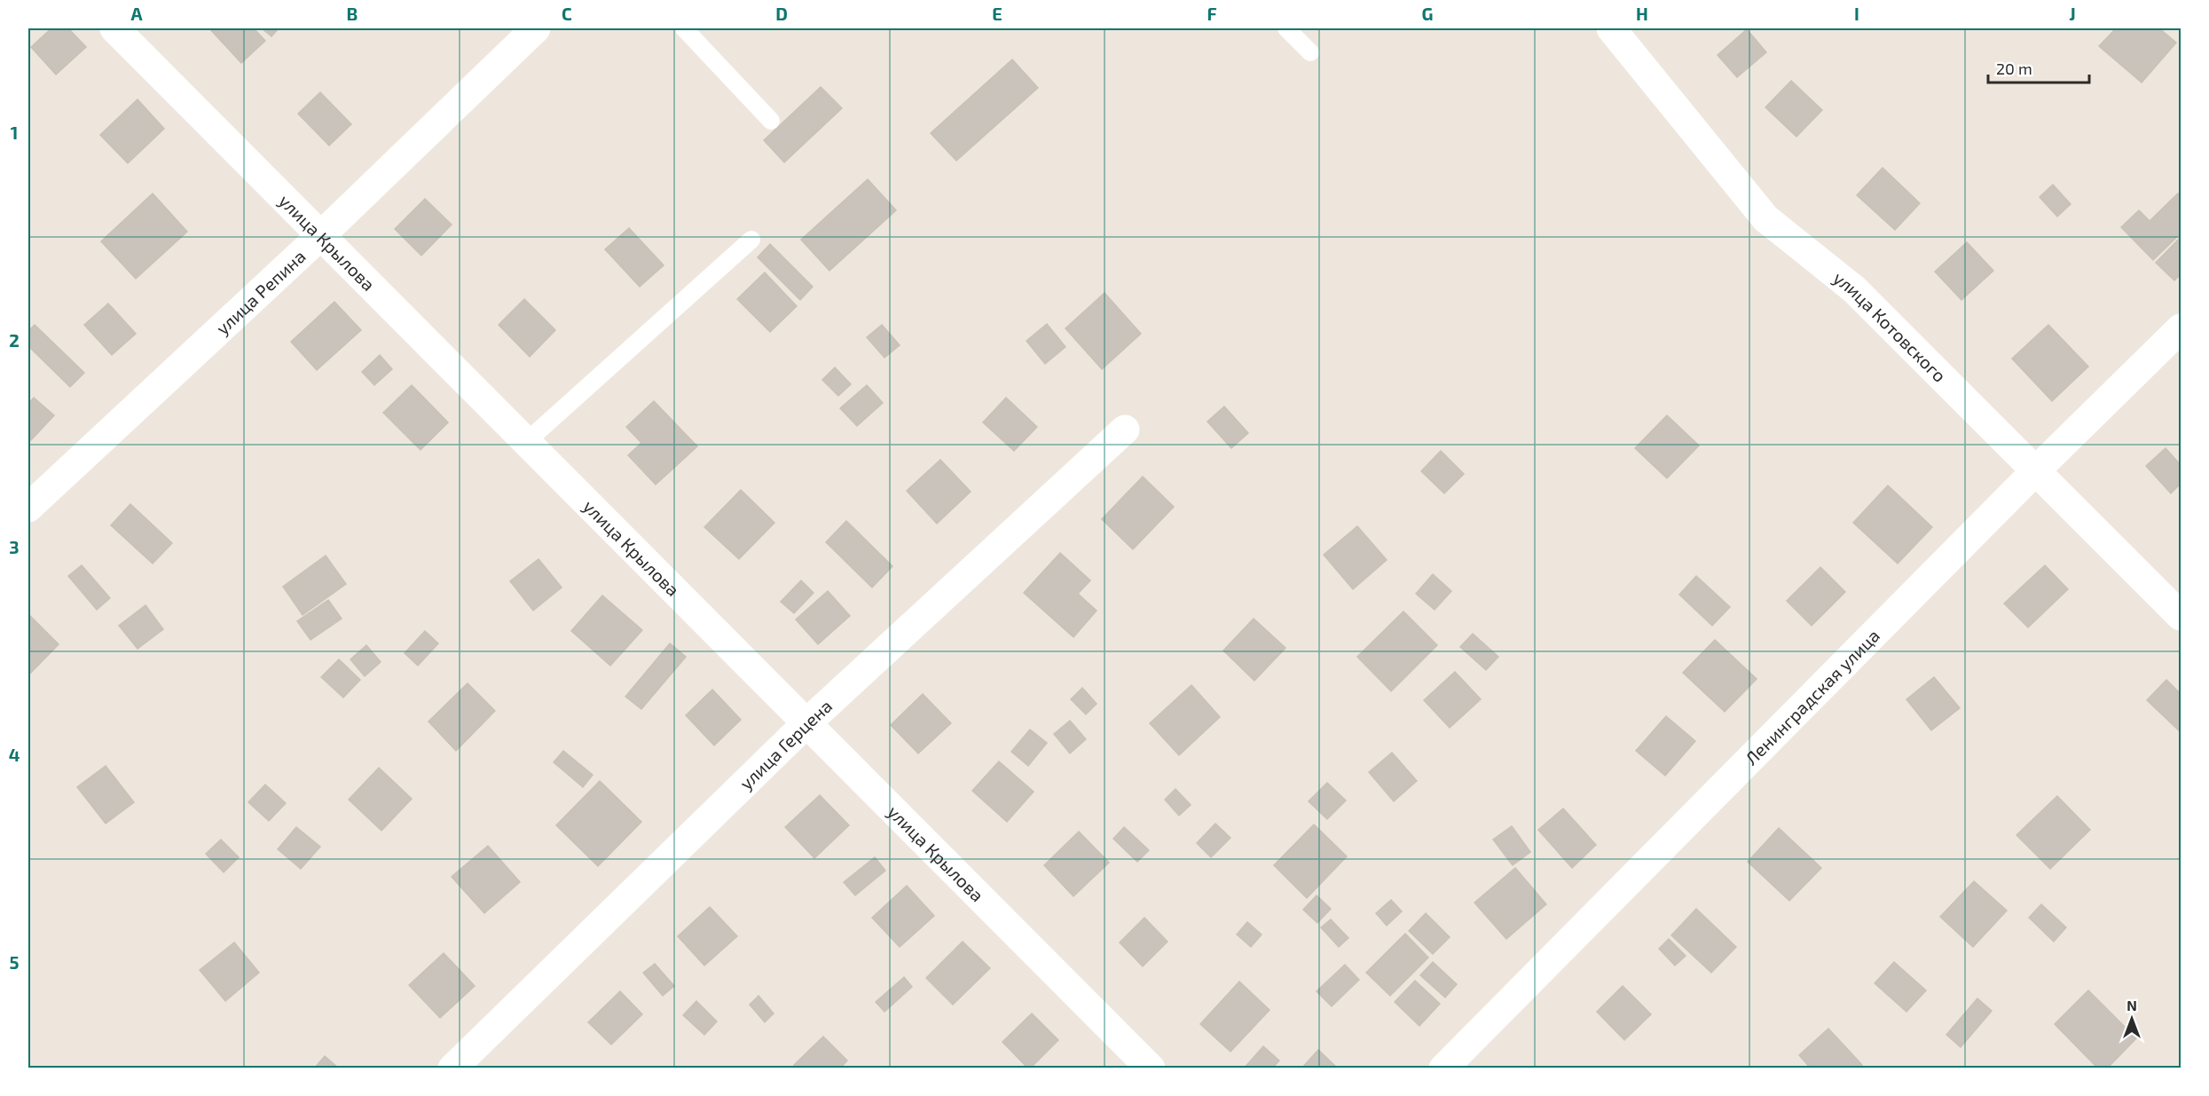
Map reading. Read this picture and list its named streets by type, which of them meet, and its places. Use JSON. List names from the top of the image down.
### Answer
{
  "streets": {
    "street": [
      "улица Крылова",
      "улица Репина",
      "улица Котовского",
      "Ленинградская улица",
      "улица Герцена"
    ]
  },
  "crossings": [
    ["улица Крылова", "улица Репина"],
    ["улица Крылова", "улица Герцена"],
    ["улица Котовского", "Ленинградская улица"]
  ],
  "scale_bar": "20 m",
  "north": "top",
  "grid": {
    "columns": [
      "A",
      "B",
      "C",
      "D",
      "E",
      "F",
      "G",
      "H",
      "I",
      "J"
    ],
    "rows": [
      "1",
      "2",
      "3",
      "4",
      "5"
    ]
  }
}
